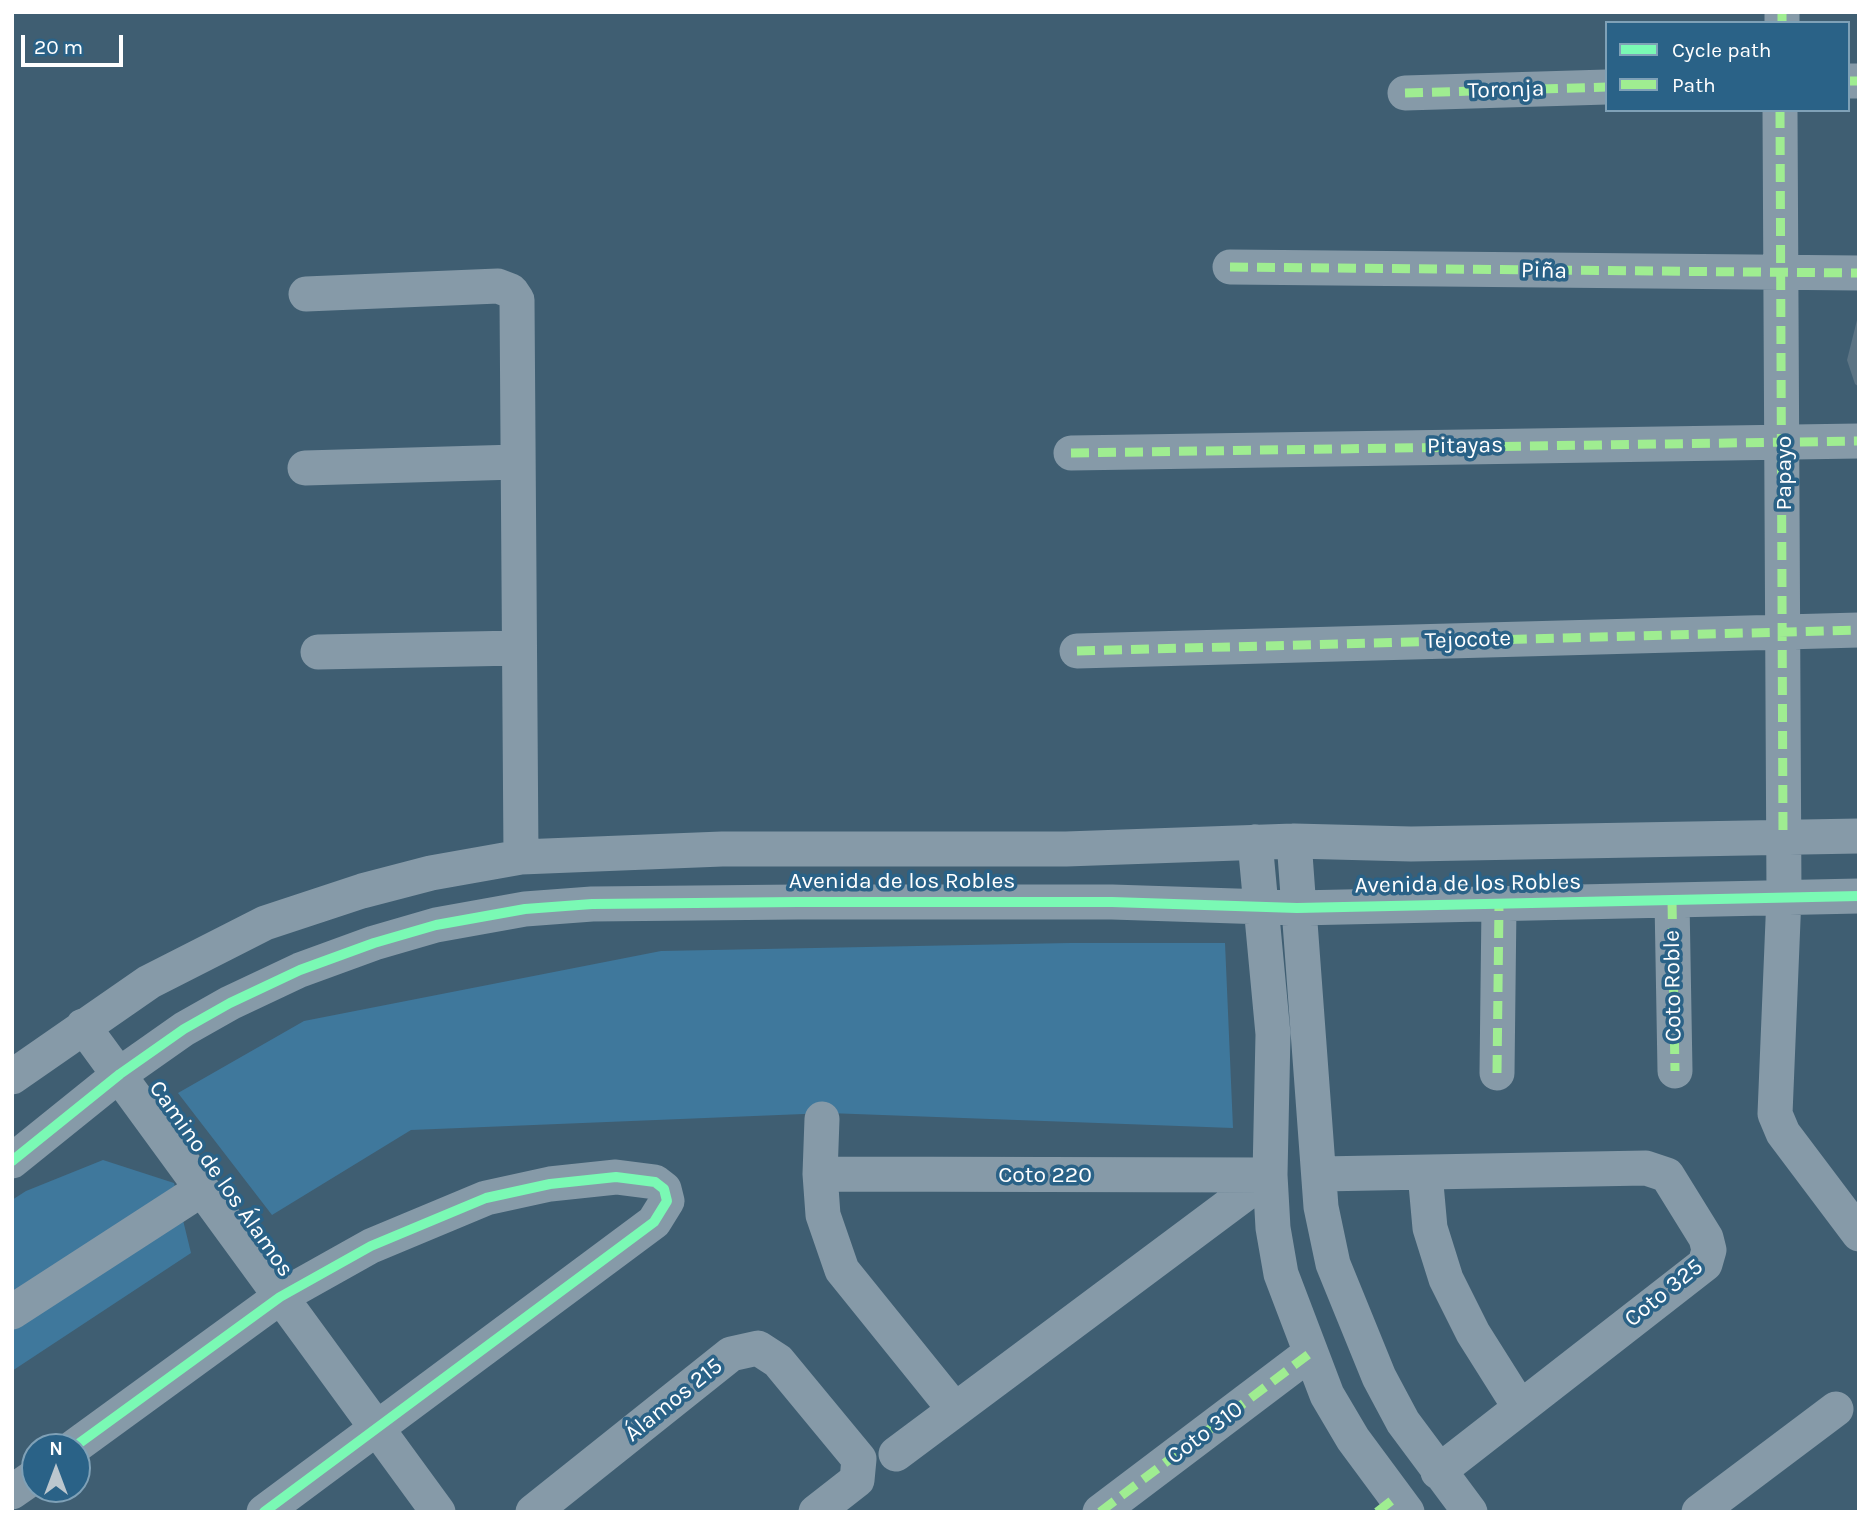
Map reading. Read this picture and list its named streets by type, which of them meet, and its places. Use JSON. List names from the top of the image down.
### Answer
{
  "streets": {
    "street": [
      "Toronja",
      "Piña",
      "Pitayas",
      "Papayo",
      "Tejocote",
      "Avenida de los Robles",
      "Coto Roble",
      "Coto 220",
      "Camino de los Álamos",
      "Coto 325",
      "Álamos 215",
      "Coto 310"
    ]
  },
  "crossings": [
    ["Piña", "Papayo"],
    ["Pitayas", "Papayo"],
    ["Papayo", "Tejocote"],
    ["Papayo", "Avenida de los Robles"],
    ["Avenida de los Robles", "Coto Roble"],
    ["Avenida de los Robles", "Camino de los Álamos"]
  ],
  "legend": ["Cycle path", "Path"],
  "scale_bar": "20 m",
  "north": "top"
}
